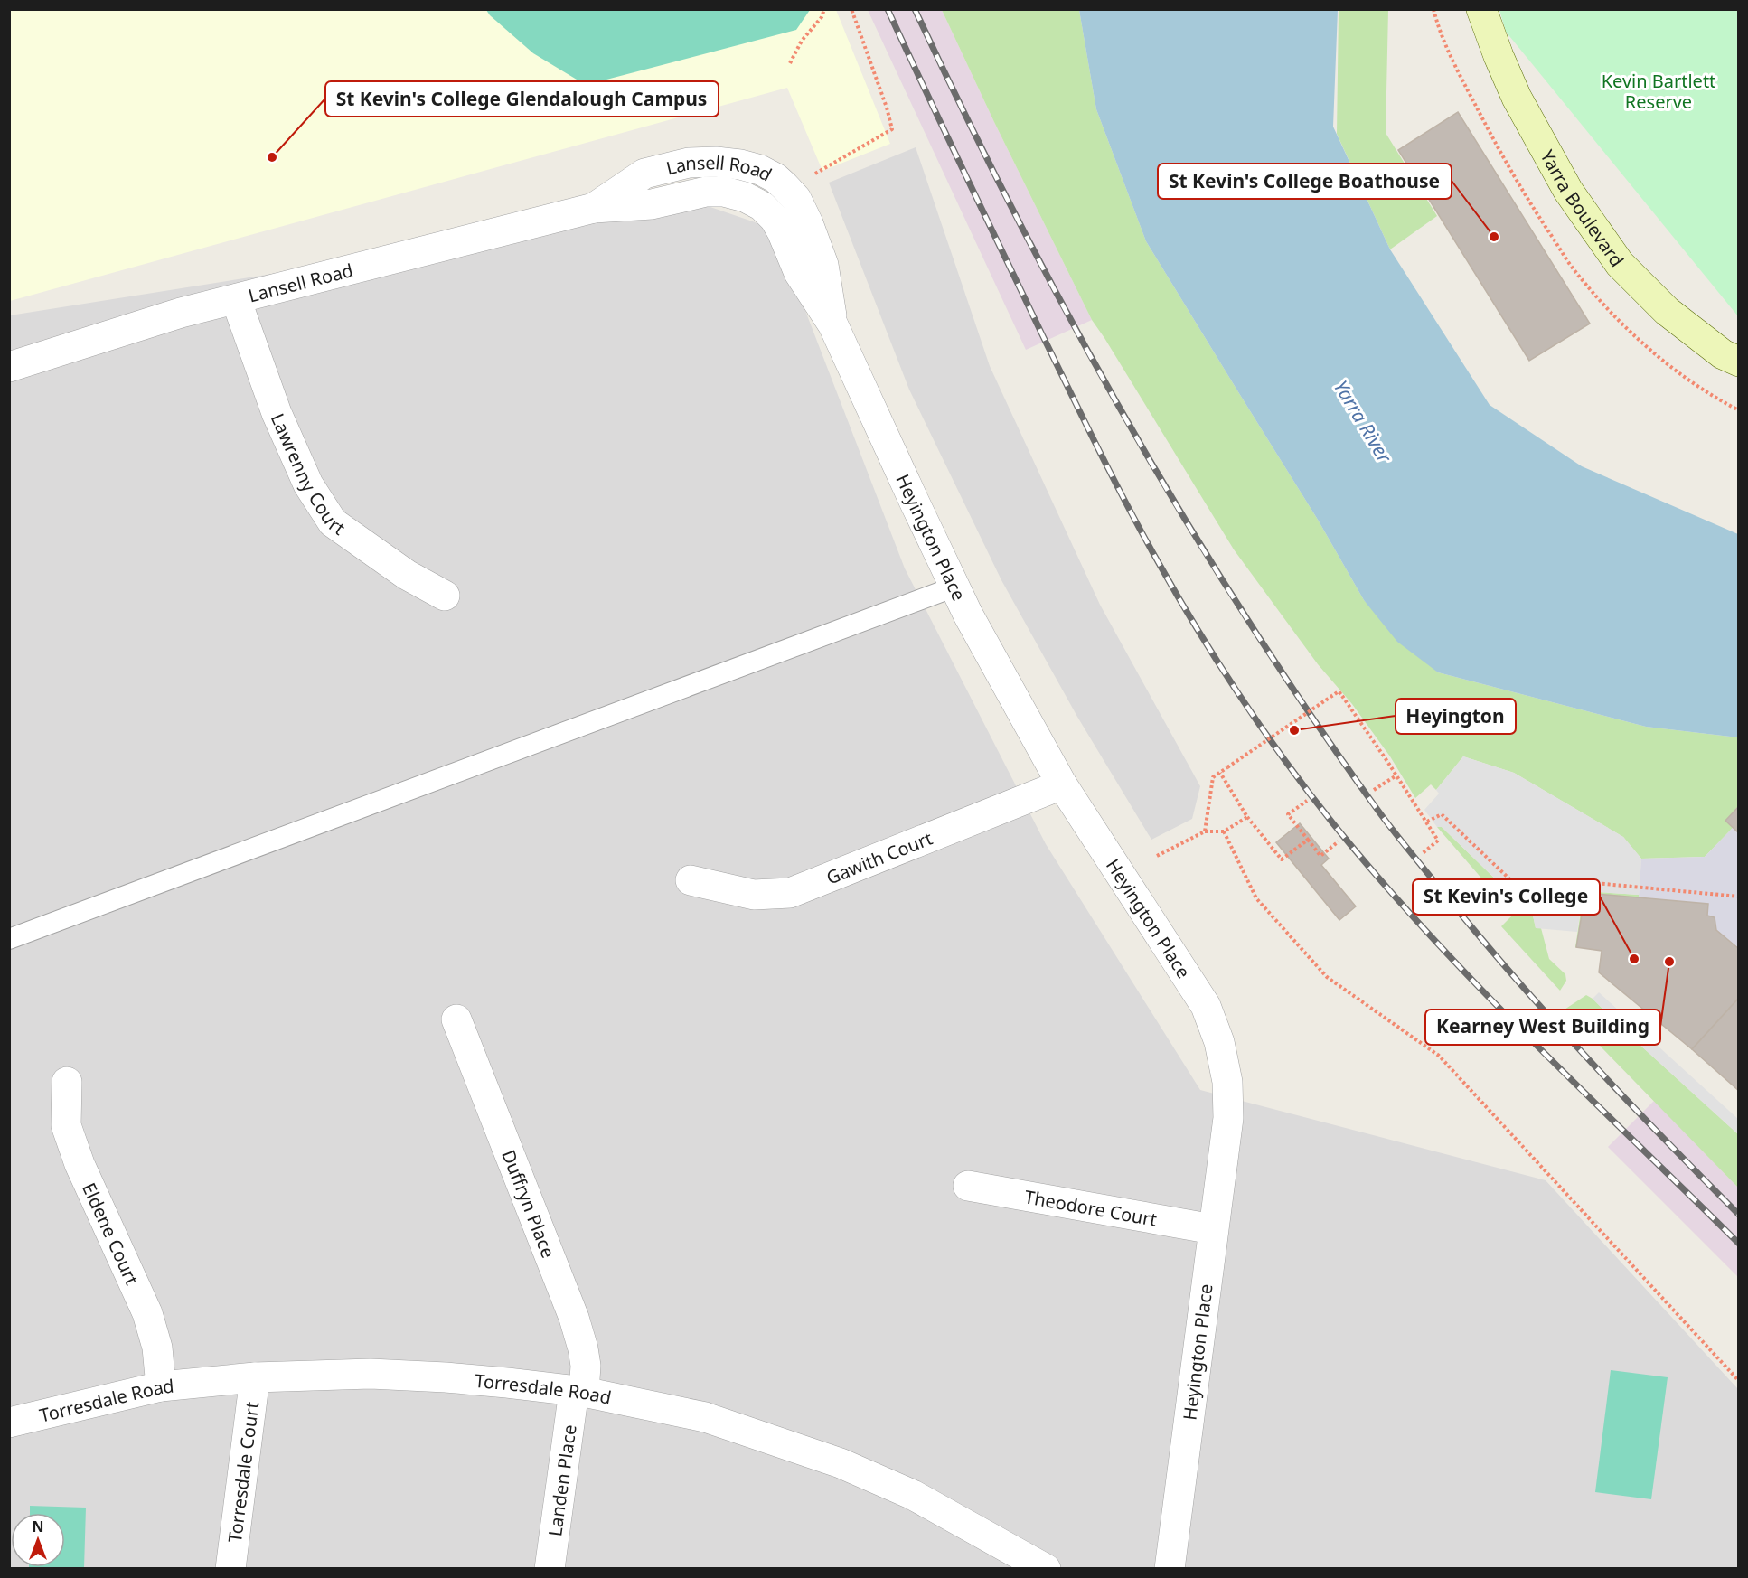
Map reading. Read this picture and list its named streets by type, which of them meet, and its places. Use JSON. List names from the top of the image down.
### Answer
{
  "streets": {
    "street": [
      "Lansell Road",
      "Yarra Boulevard",
      "Lawrenny Court",
      "Heyington Place",
      "Gawith Court",
      "Duffryn Place",
      "Theodore Court",
      "Eldene Court",
      "Torresdale Road",
      "Torresdale Court",
      "Landen Place"
    ]
  },
  "crossings": [
    ["Lansell Road", "Lawrenny Court"],
    ["Lansell Road", "Heyington Place"],
    ["Heyington Place", "Gawith Court"],
    ["Heyington Place", "Theodore Court"],
    ["Duffryn Place", "Torresdale Road"],
    ["Duffryn Place", "Landen Place"],
    ["Eldene Court", "Torresdale Road"],
    ["Torresdale Road", "Torresdale Court"],
    ["Torresdale Road", "Landen Place"]
  ],
  "water": ["Yarra River"],
  "parks": ["Kevin Bartlett Reserve"],
  "places": [
    "St Kevin's College Glendalough Campus",
    "St Kevin's College Boathouse",
    "Heyington",
    "St Kevin's College",
    "Kearney West Building"
  ],
  "north": "top"
}
